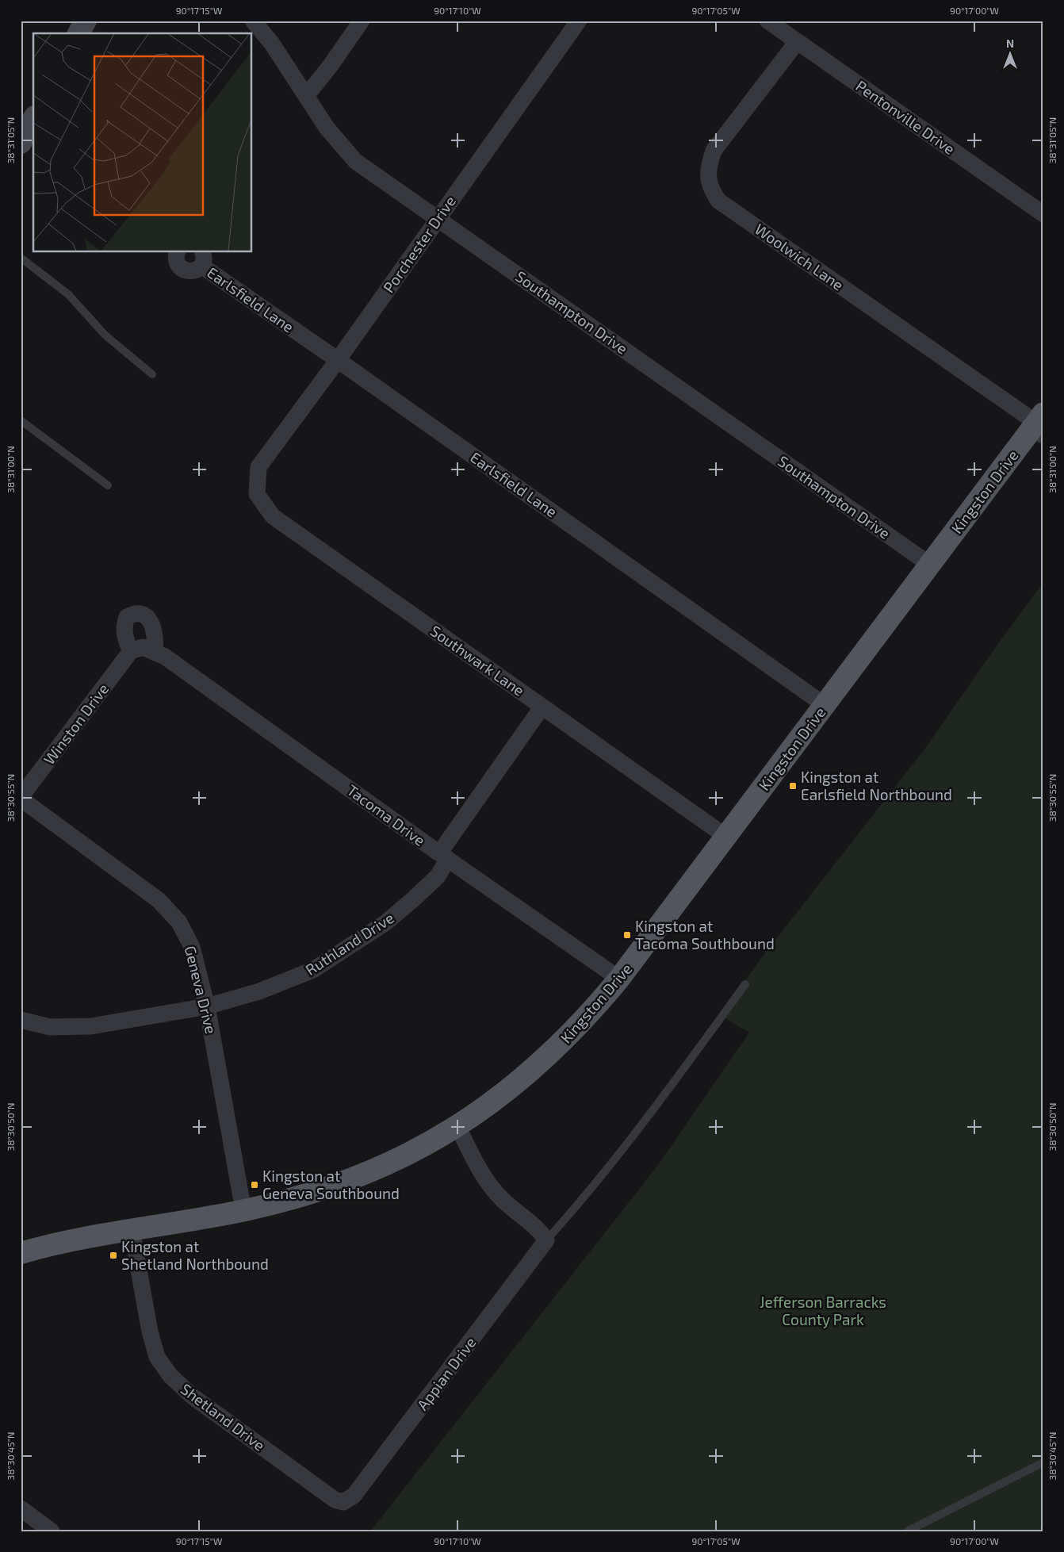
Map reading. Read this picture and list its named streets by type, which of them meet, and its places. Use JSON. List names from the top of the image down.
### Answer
{
  "streets": {
    "main road": ["Kingston Drive"],
    "street": [
      "Pentonville Drive",
      "Porchester Drive",
      "Woolwich Lane",
      "Earlsfield Lane",
      "Southampton Drive",
      "Southwark Lane",
      "Winston Drive",
      "Tacoma Drive",
      "Ruthland Drive",
      "Geneva Drive",
      "Appian Drive",
      "Shetland Drive"
    ]
  },
  "crossings": [
    ["Pentonville Drive", "Woolwich Lane"],
    ["Porchester Drive", "Earlsfield Lane"],
    ["Porchester Drive", "Southampton Drive"],
    ["Porchester Drive", "Southwark Lane"],
    ["Woolwich Lane", "Kingston Drive"],
    ["Earlsfield Lane", "Kingston Drive"],
    ["Southampton Drive", "Kingston Drive"],
    ["Kingston Drive", "Southwark Lane"],
    ["Kingston Drive", "Tacoma Drive"],
    ["Kingston Drive", "Geneva Drive"],
    ["Kingston Drive", "Shetland Drive"],
    ["Southwark Lane", "Ruthland Drive"],
    ["Winston Drive", "Tacoma Drive"],
    ["Winston Drive", "Geneva Drive"],
    ["Tacoma Drive", "Ruthland Drive"],
    ["Ruthland Drive", "Geneva Drive"],
    ["Appian Drive", "Shetland Drive"]
  ],
  "parks": ["Jefferson Barracks County Park"],
  "places": {
    "transit": [
      "Kingston at Earlsfield Northbound",
      "Kingston at Tacoma Southbound",
      "Kingston at Geneva Southbound",
      "Kingston at Shetland Northbound"
    ]
  },
  "north": "top",
  "coordinates": [
    "90°17'15\"W",
    "90°17'10\"W",
    "90°17'05\"W",
    "90°17'00\"W",
    "38°31'05\"N",
    "38°31'00\"N",
    "38°30'55\"N",
    "38°30'50\"N",
    "38°30'45\"N"
  ]
}
